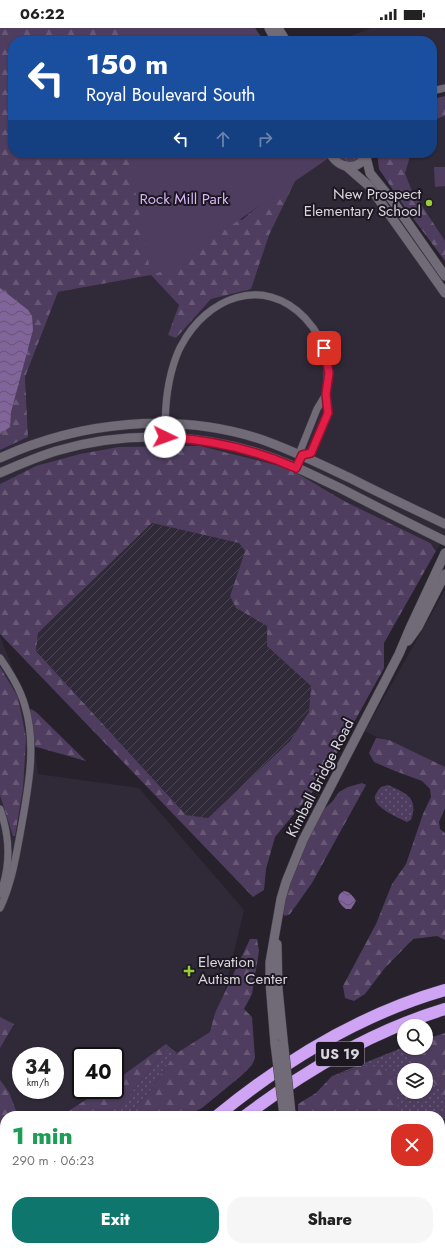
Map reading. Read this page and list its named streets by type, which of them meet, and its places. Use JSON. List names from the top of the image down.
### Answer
{
  "streets": {
    "highway": ["US 19"],
    "street": ["Kimball Bridge Road"]
  },
  "parks": ["Rock Mill Park"],
  "places": {
    "other": ["New Prospect Elementary School"],
    "health": ["Elevation Autism Center"]
  },
  "page": {
    "status": "06:22",
    "turn": ["150 m", "Royal Boulevard South"],
    "speed": "34 km/h",
    "limit": "40",
    "heading": ["1 min", "290 m · 06:23"],
    "buttons": ["Exit", "Share"]
  }
}
